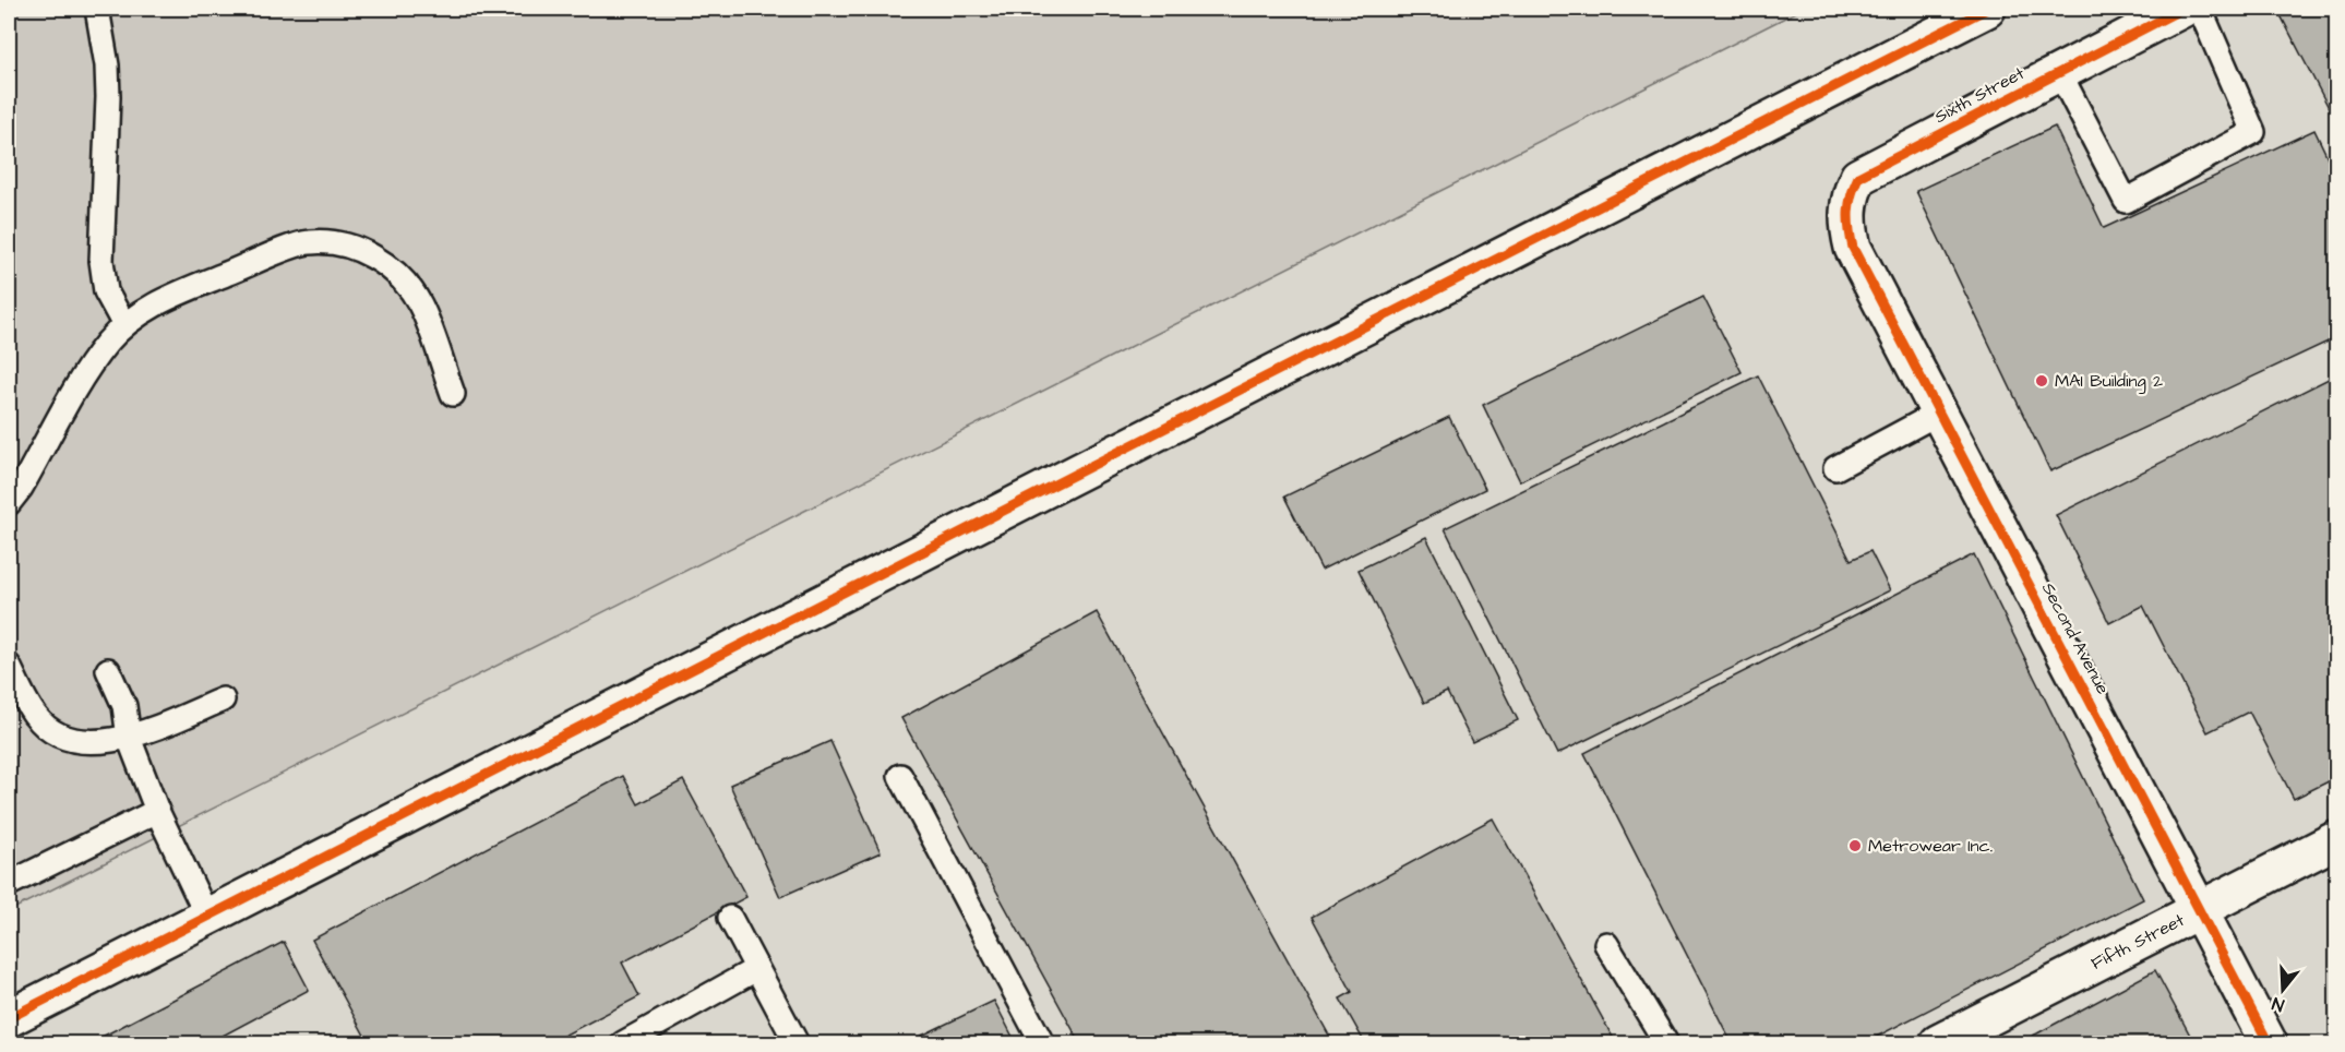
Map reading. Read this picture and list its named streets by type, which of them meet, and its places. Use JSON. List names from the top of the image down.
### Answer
{
  "streets": {
    "street": ["Sixth Street", "Second Avenue", "Fifth Street"]
  },
  "crossings": [
    ["Sixth Street", "Second Avenue"],
    ["Second Avenue", "Fifth Street"]
  ],
  "places": ["MAI Building 2", "Metrowear Inc."],
  "north": "bottom"
}
